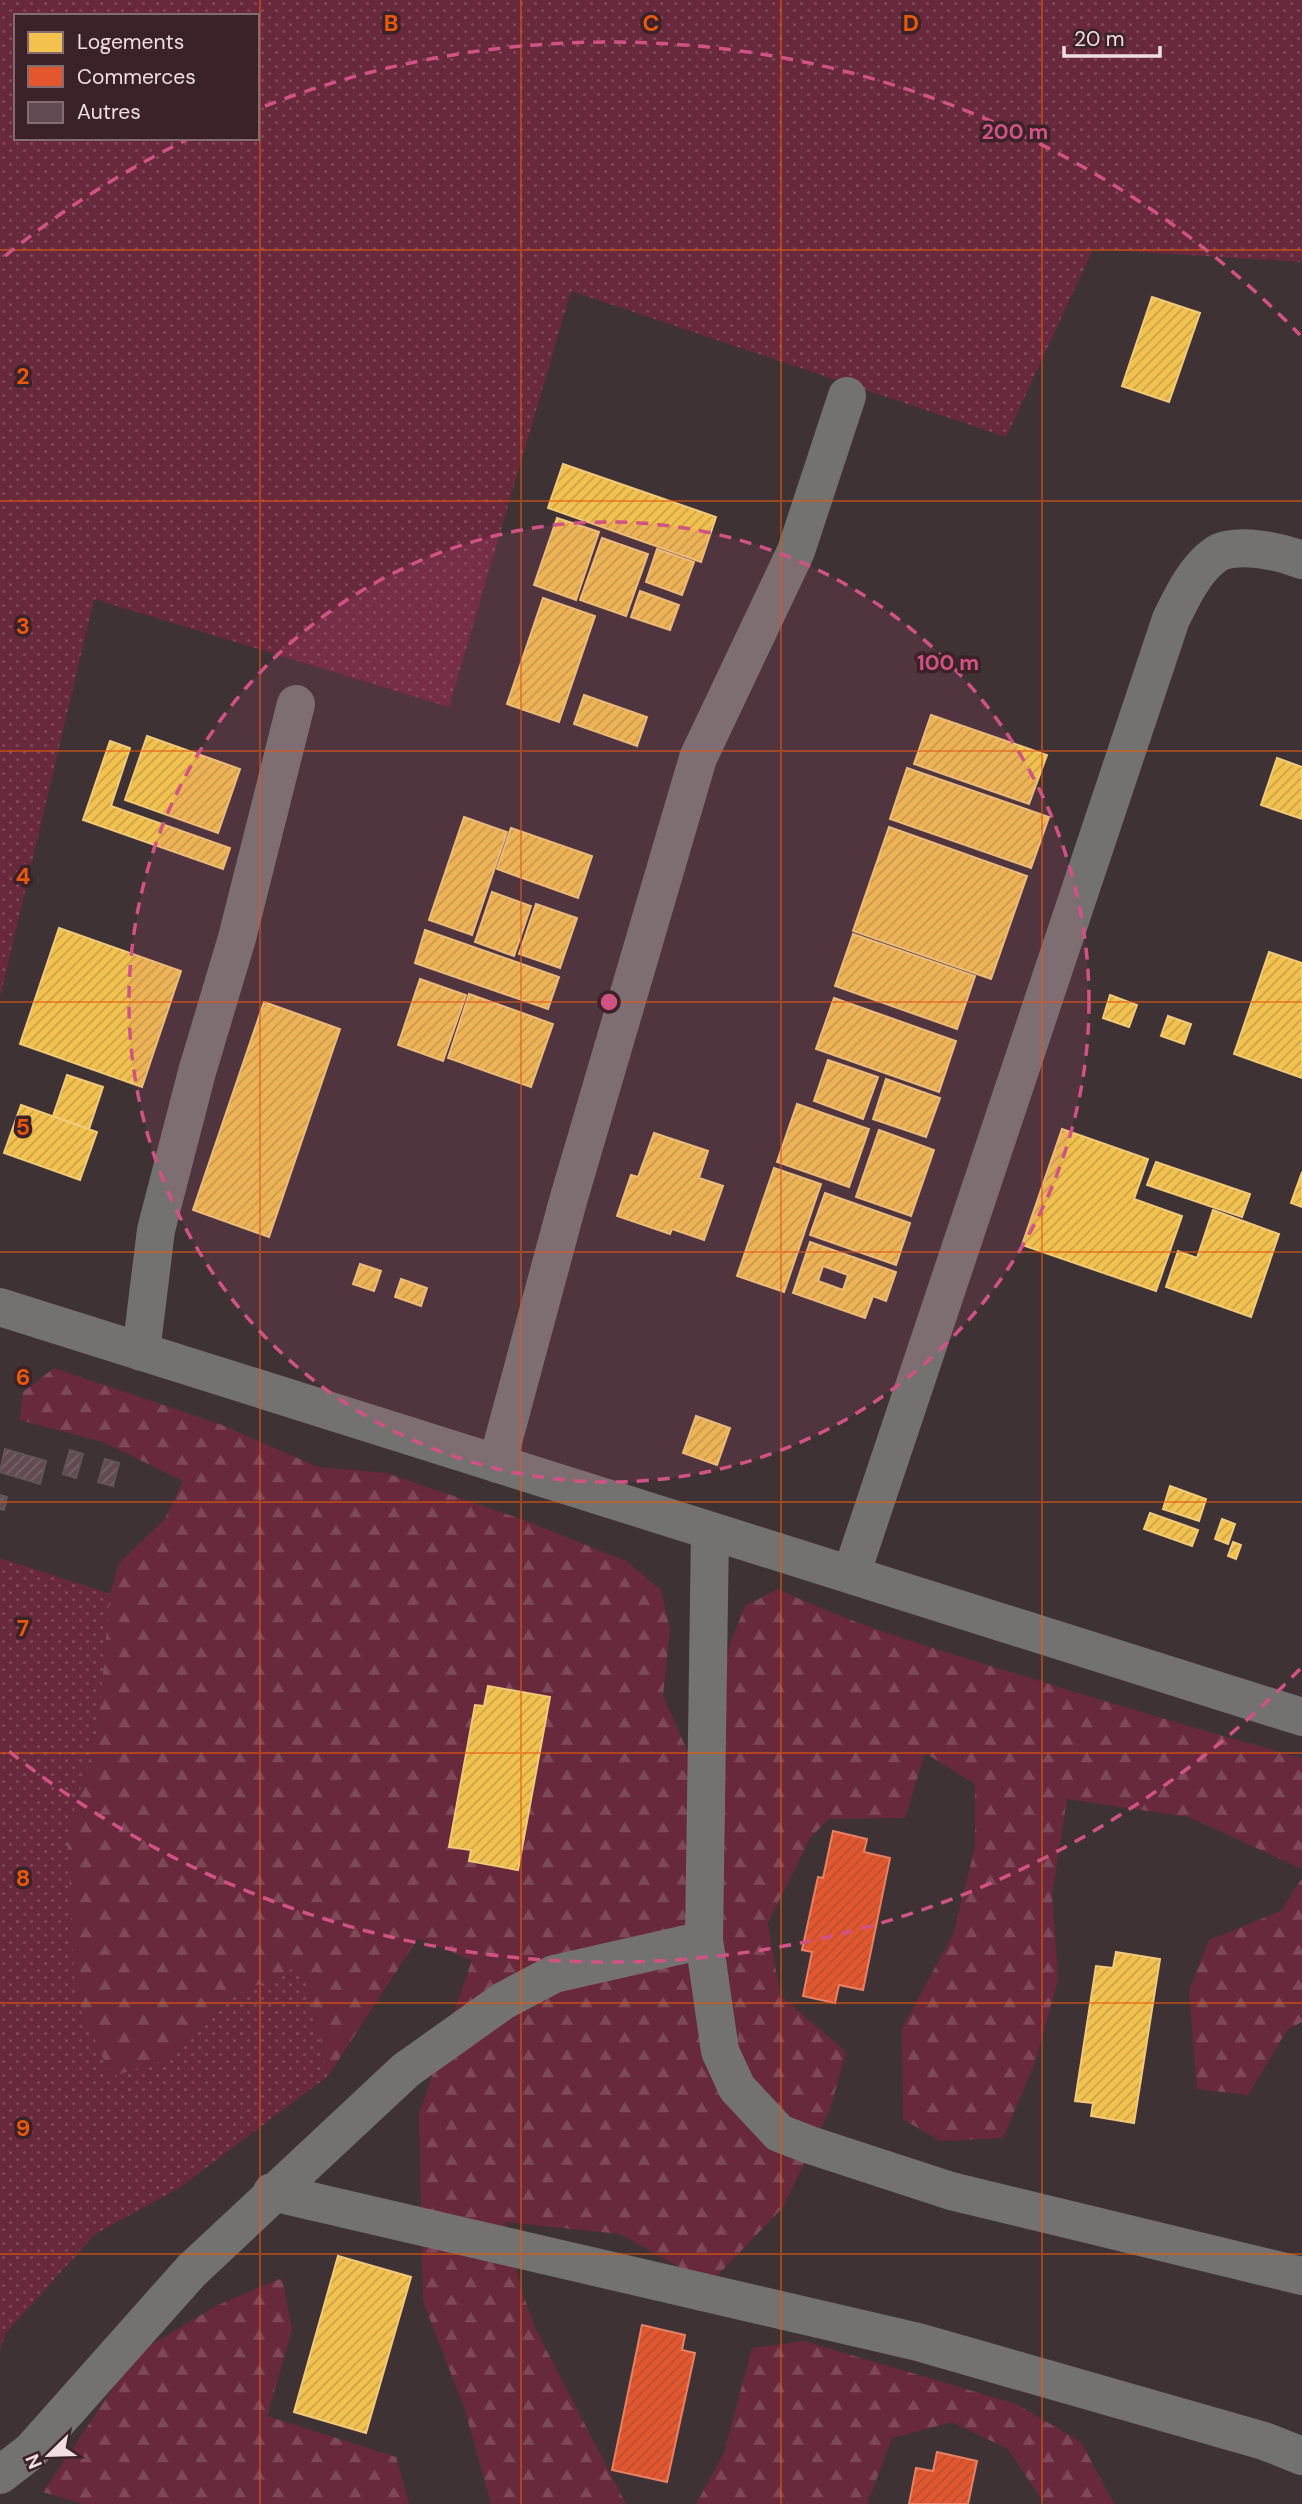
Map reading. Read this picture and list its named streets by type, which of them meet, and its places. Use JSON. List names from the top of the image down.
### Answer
{
  "legend": ["Logements", "Commerces", "Autres"],
  "scale_bar": "20 m",
  "north": "bottom left",
  "grid": {
    "columns": ["B", "C", "D"],
    "rows": [
      "2",
      "3",
      "4",
      "5",
      "6",
      "7",
      "8",
      "9"
    ]
  },
  "rings": ["200 m", "100 m"]
}
